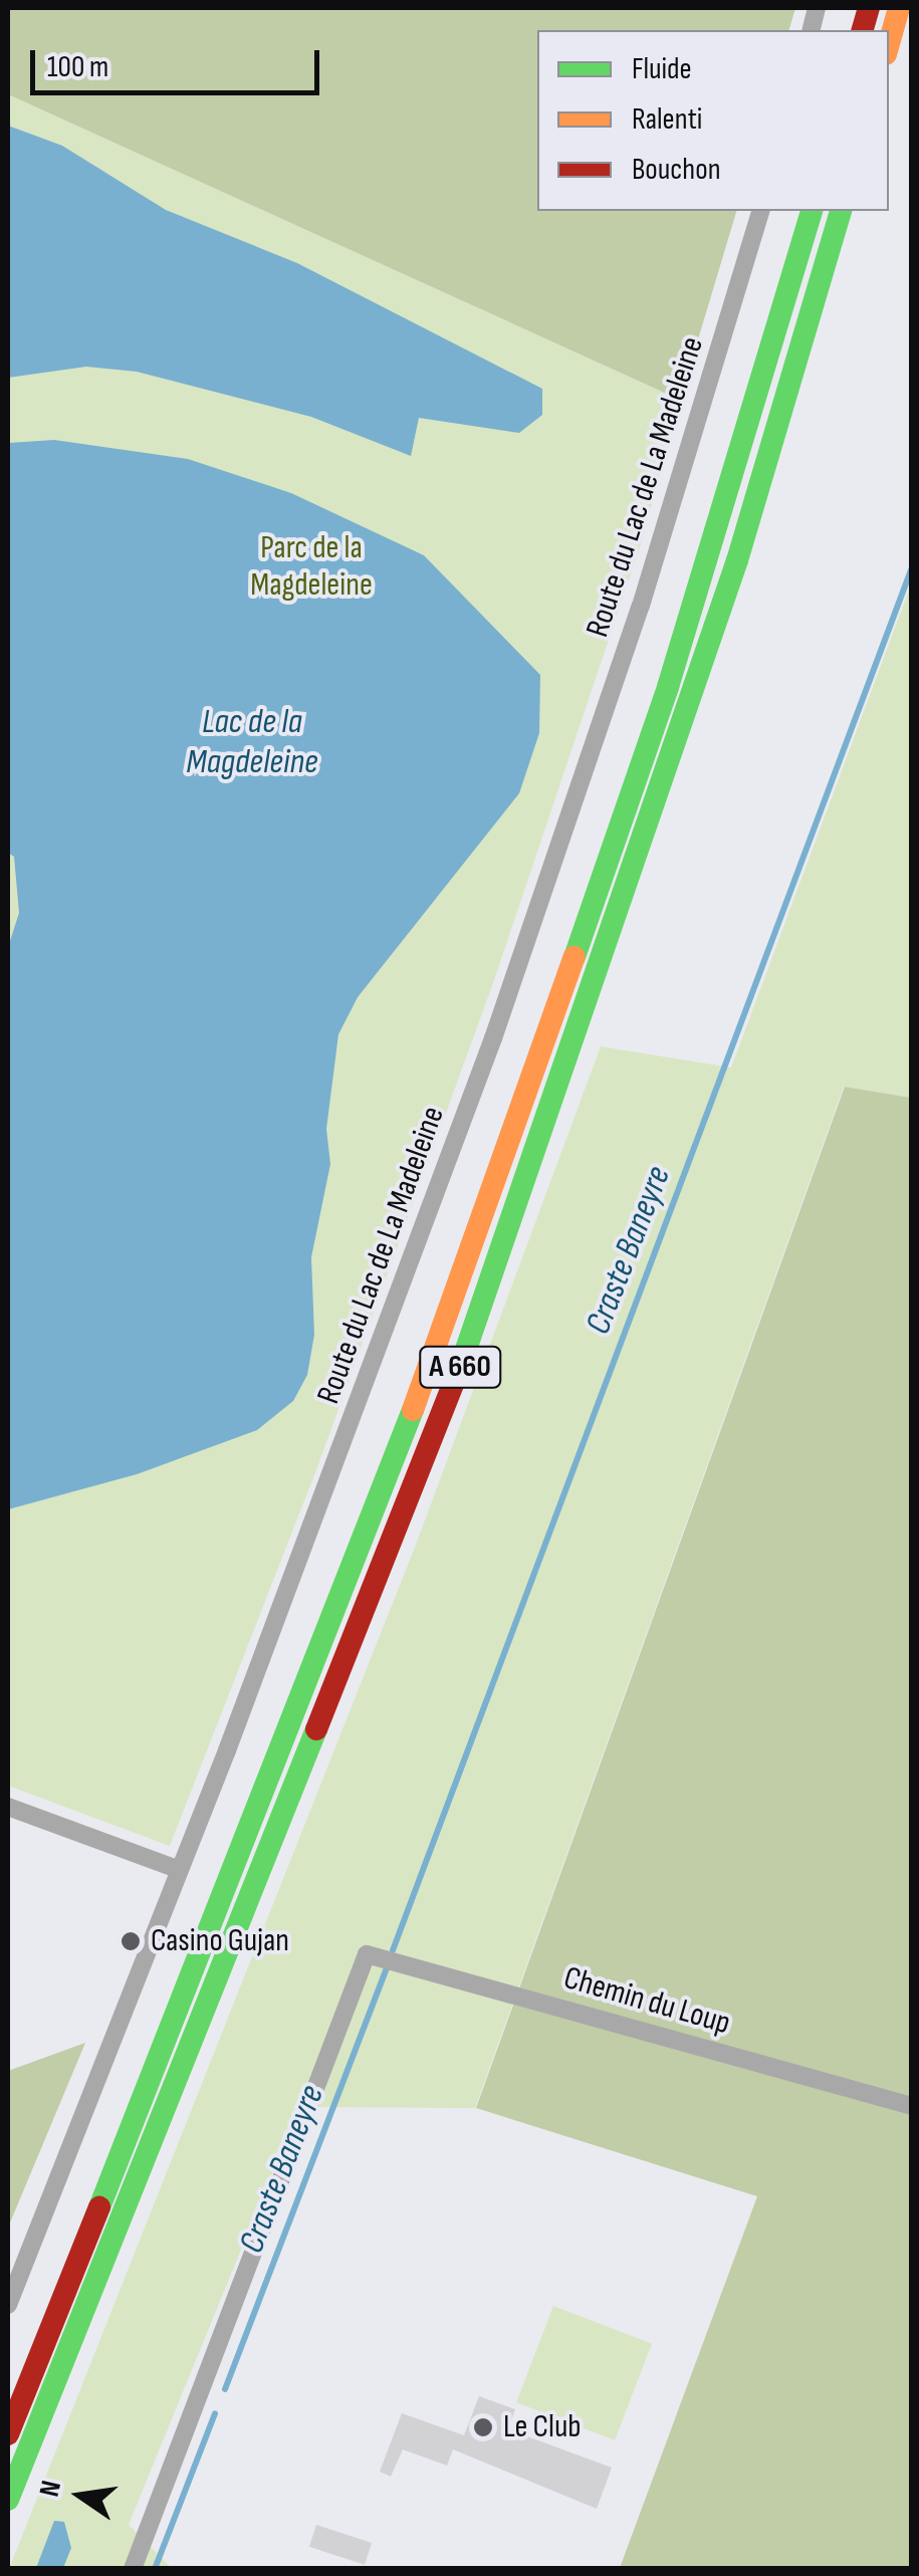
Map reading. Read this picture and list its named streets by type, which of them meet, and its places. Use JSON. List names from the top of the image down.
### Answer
{
  "streets": {
    "highway": ["A 660"],
    "street": ["Route du Lac de La Madeleine", "Chemin du Loup"]
  },
  "water": ["Lac de la Magdeleine", "Craste Baneyre"],
  "parks": ["Parc de la Magdeleine"],
  "places": ["Casino Gujan", "Le Club"],
  "legend": ["Fluide", "Ralenti", "Bouchon"],
  "scale_bar": "100 m",
  "north": "left"
}
